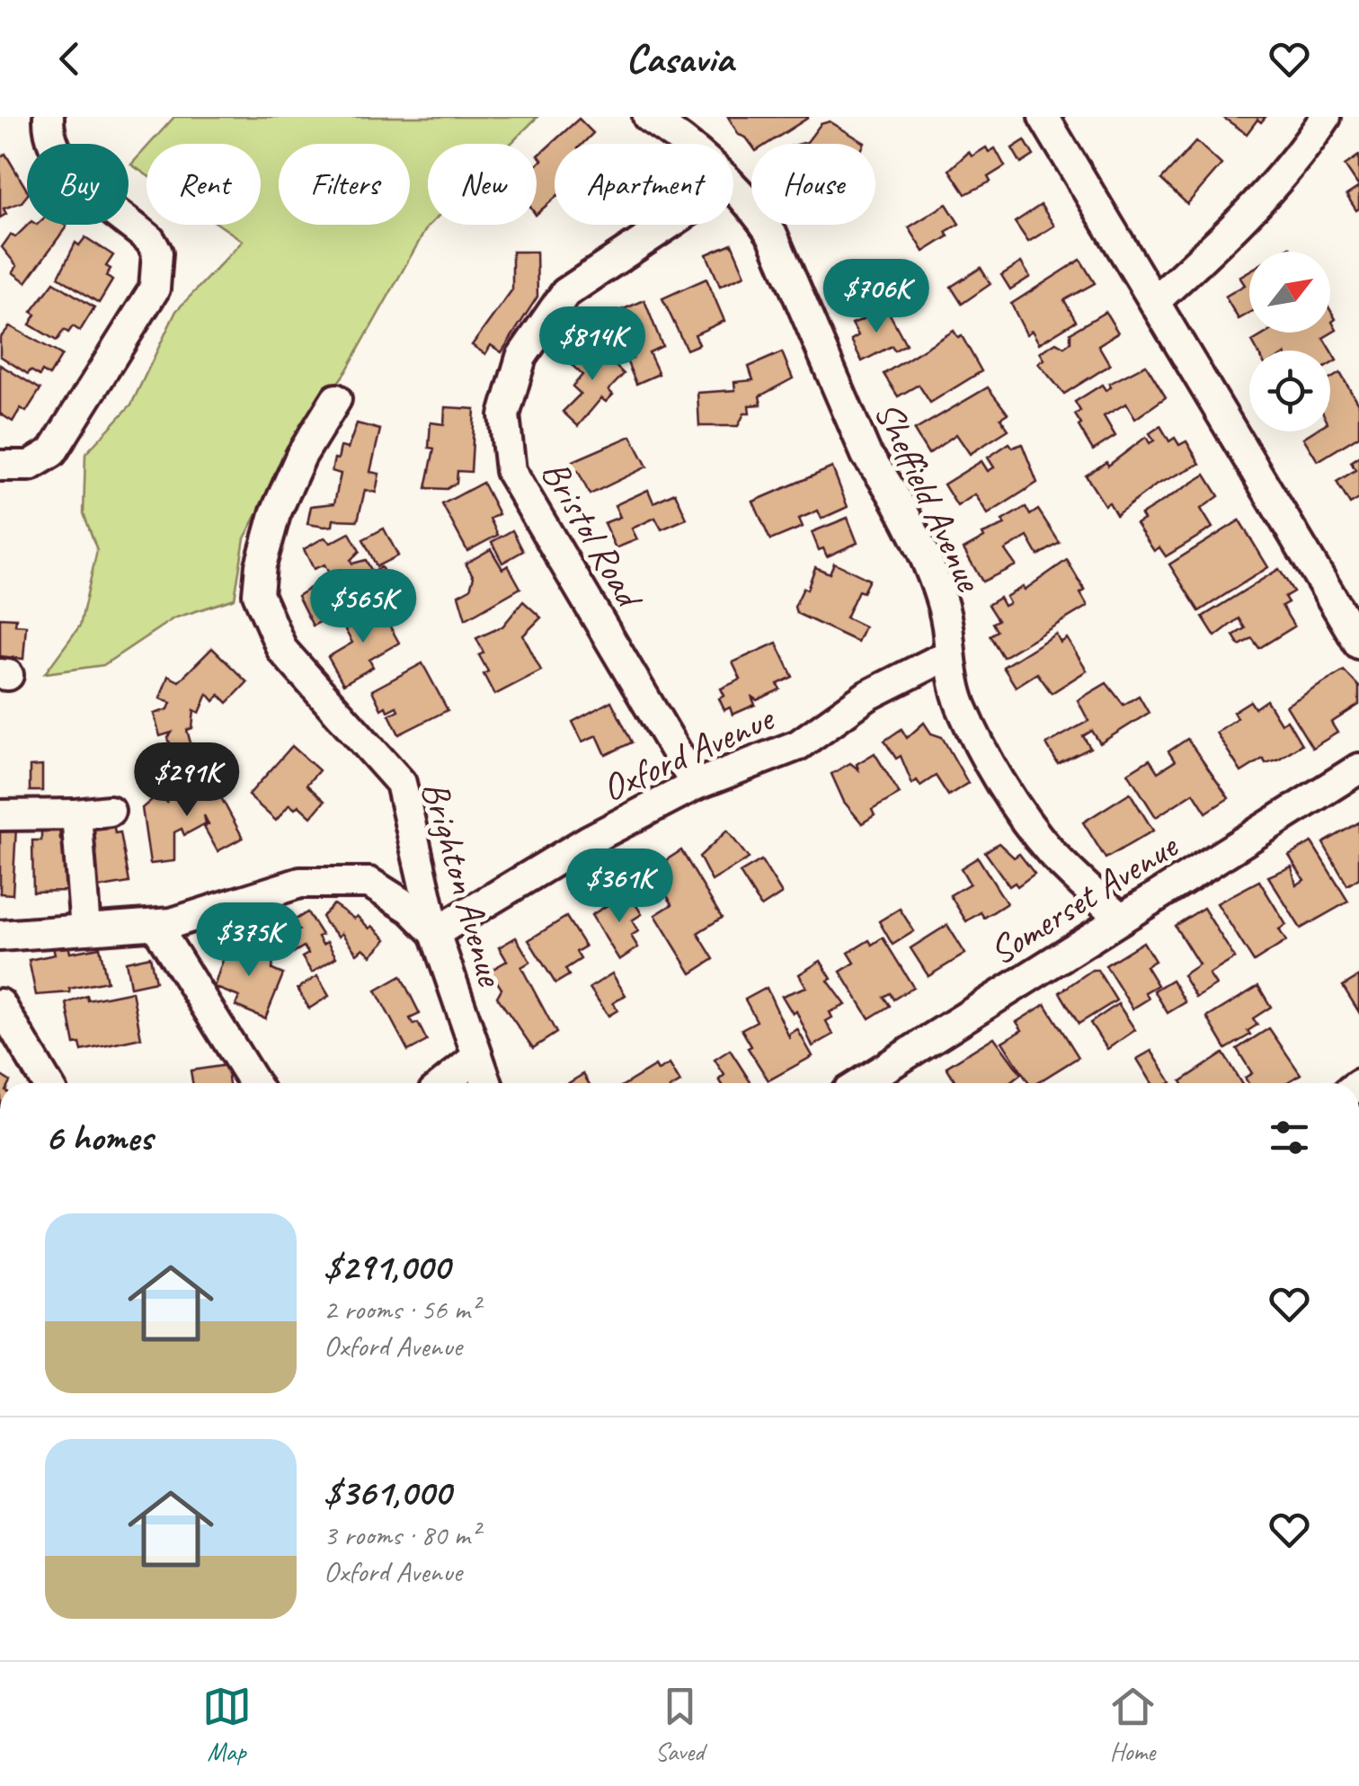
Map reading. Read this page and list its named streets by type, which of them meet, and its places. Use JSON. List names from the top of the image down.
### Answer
{
  "streets": {
    "street": [
      "Sheffield Avenue",
      "Bristol Road",
      "Oxford Avenue",
      "Brighton Avenue",
      "Somerset Avenue"
    ]
  },
  "crossings": [
    ["Sheffield Avenue", "Oxford Avenue"],
    ["Sheffield Avenue", "Somerset Avenue"],
    ["Bristol Road", "Oxford Avenue"],
    ["Oxford Avenue", "Brighton Avenue"]
  ],
  "north": "top right",
  "page": {
    "header": "Casavia",
    "chip": [
      "Buy",
      "Rent",
      "Filters",
      "New",
      "Apartment",
      "House"
    ],
    "price": [
      "$706K",
      "$814K",
      "$565K",
      "$291K",
      "$361K",
      "$375K"
    ],
    "heading": "6 homes",
    "list": [
      {
        "name": "$291,000",
        "note": "2 rooms · 56 m² · Oxford Avenue"
      },
      {
        "name": "$361,000",
        "note": "3 rooms · 80 m² · Oxford Avenue"
      }
    ],
    "tabs": ["Map", "Saved", "Home"]
  }
}
